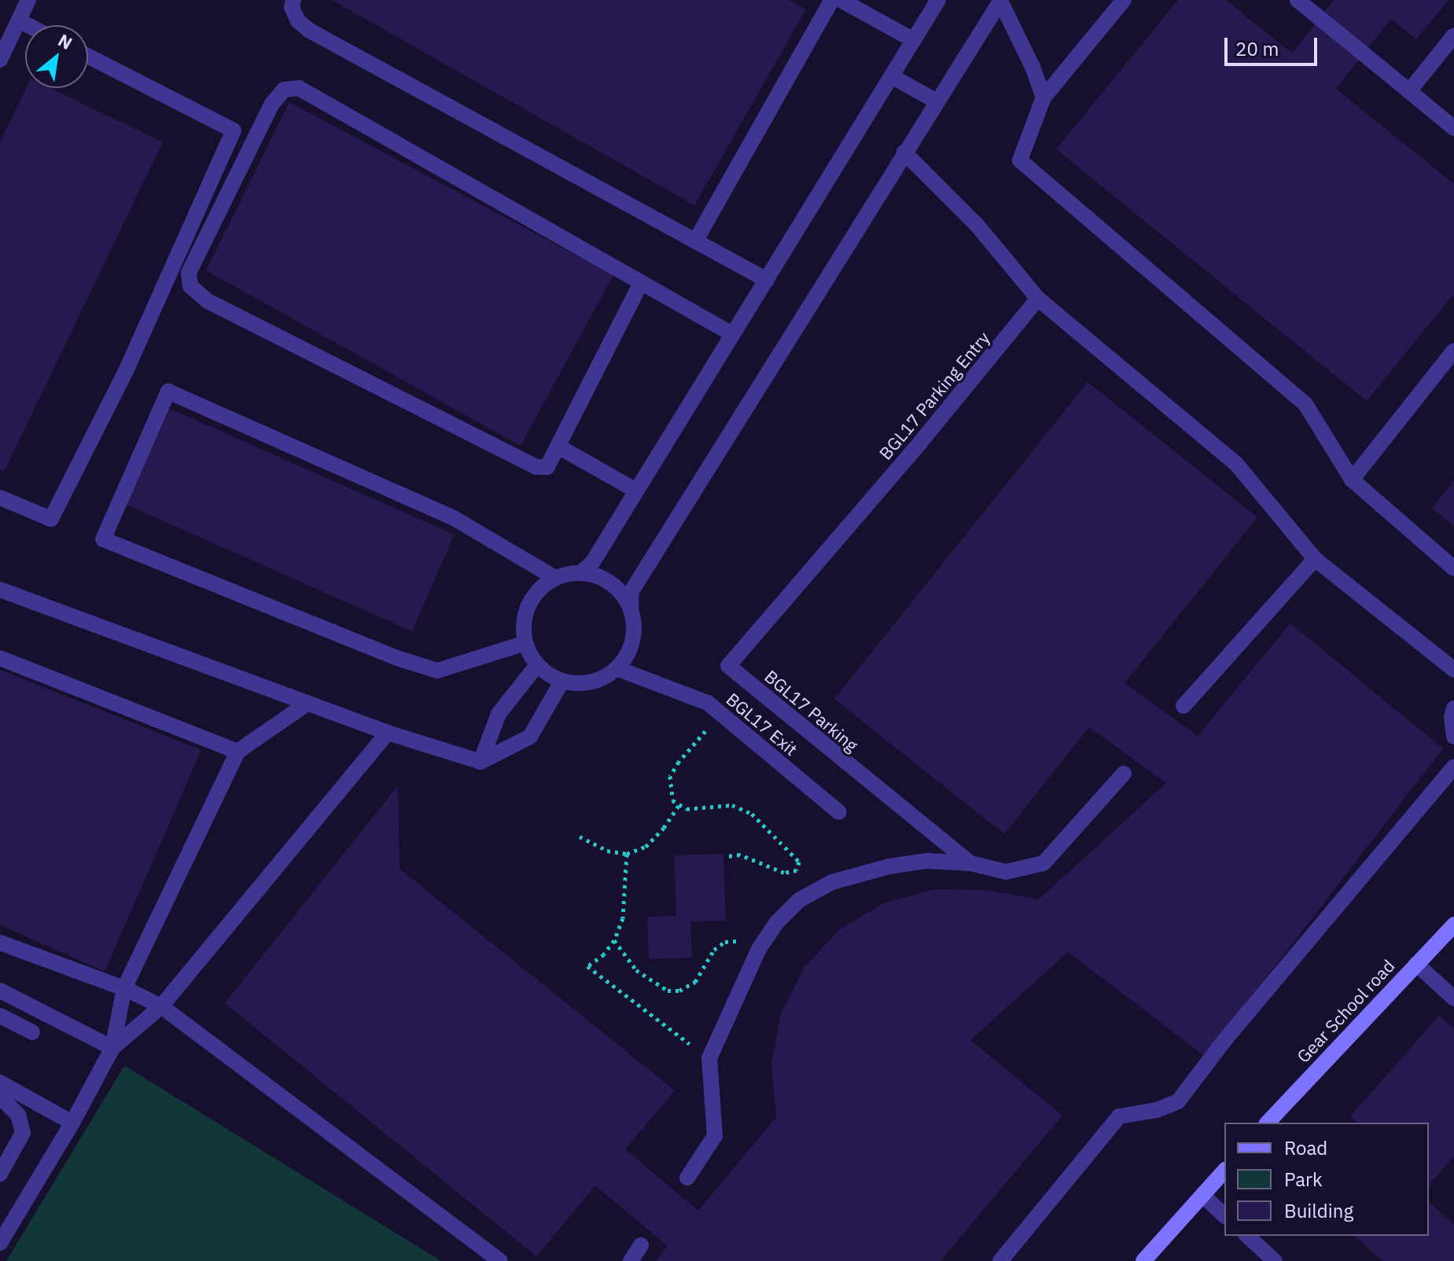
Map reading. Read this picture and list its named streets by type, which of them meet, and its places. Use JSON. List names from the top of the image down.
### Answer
{
  "streets": {
    "main road": ["Gear School road"],
    "street": ["BGL17 Parking Entry", "BGL17 Parking", "BGL17 Exit"]
  },
  "crossings": [
    ["BGL17 Parking Entry", "BGL17 Parking"]
  ],
  "legend": ["Road", "Park", "Building"],
  "scale_bar": "20 m",
  "north": "top right"
}
